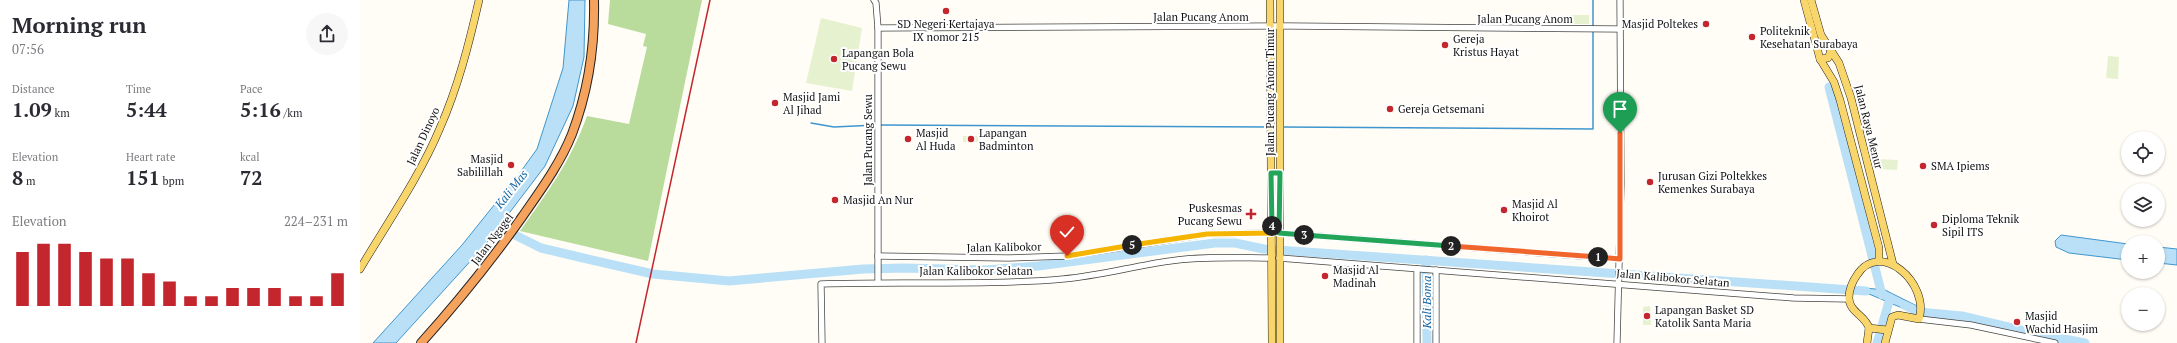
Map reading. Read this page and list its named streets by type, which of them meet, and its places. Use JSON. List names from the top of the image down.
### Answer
{
  "streets": {
    "highway": ["Jalan Ngagel"],
    "main road": ["Jalan Pucang Anom Timur", "Jalan Raya Menur", "Jalan Dinoyo"],
    "street": [
      "Jalan Pucang Anom",
      "Jalan Pucang Sewu",
      "Jalan Kalibokor",
      "Jalan Kalibokor Selatan"
    ]
  },
  "crossings": [
    ["Jalan Pucang Anom", "Jalan Pucang Anom Timur"],
    ["Jalan Pucang Anom", "Jalan Pucang Sewu"],
    ["Jalan Pucang Anom Timur", "Jalan Kalibokor"],
    ["Jalan Pucang Anom Timur", "Jalan Kalibokor Selatan"],
    ["Jalan Pucang Sewu", "Jalan Kalibokor"],
    ["Jalan Pucang Sewu", "Jalan Kalibokor Selatan"]
  ],
  "water": ["Kali Mas", "Kali Boma"],
  "places": {
    "other": [
      "SD Negeri Kertajaya IX nomor 215",
      "Masjid Poltekes",
      "Politeknik Kesehatan Surabaya",
      "Gereja Kristus Hayat",
      "Lapangan Bola Pucang Sewu",
      "Masjid Jami Al Jihad",
      "Gereja Getsemani",
      "Masjid Al Huda",
      "Lapangan Badminton",
      "Masjid Sabilillah",
      "SMA Ipiems",
      "Jurusan Gizi Poltekkes Kemenkes Surabaya",
      "Masjid An Nur",
      "Masjid Al Khoirot",
      "Diploma Teknik Sipil ITS",
      "Masjid Al Madinah",
      "Lapangan Basket SD Katolik Santa Maria",
      "Masjid Wachid Hasjim"
    ],
    "health": ["Puskesmas Pucang Sewu"]
  },
  "page": {
    "heading": ["Morning run", "07:56"],
    "stats": [
      ["Distance", "1.09 km"],
      ["Time", "5:44"],
      ["Pace", "5:16 /km"],
      ["Elevation", "8 m"],
      ["Heart rate", "151 bpm"],
      ["kcal", "72"]
    ],
    "map_buttons": ["+", "−"],
    "chart": ["Elevation", "224–231 m"],
    "pins": [
      "4",
      "3",
      "5",
      "2",
      "1"
    ]
  }
}
